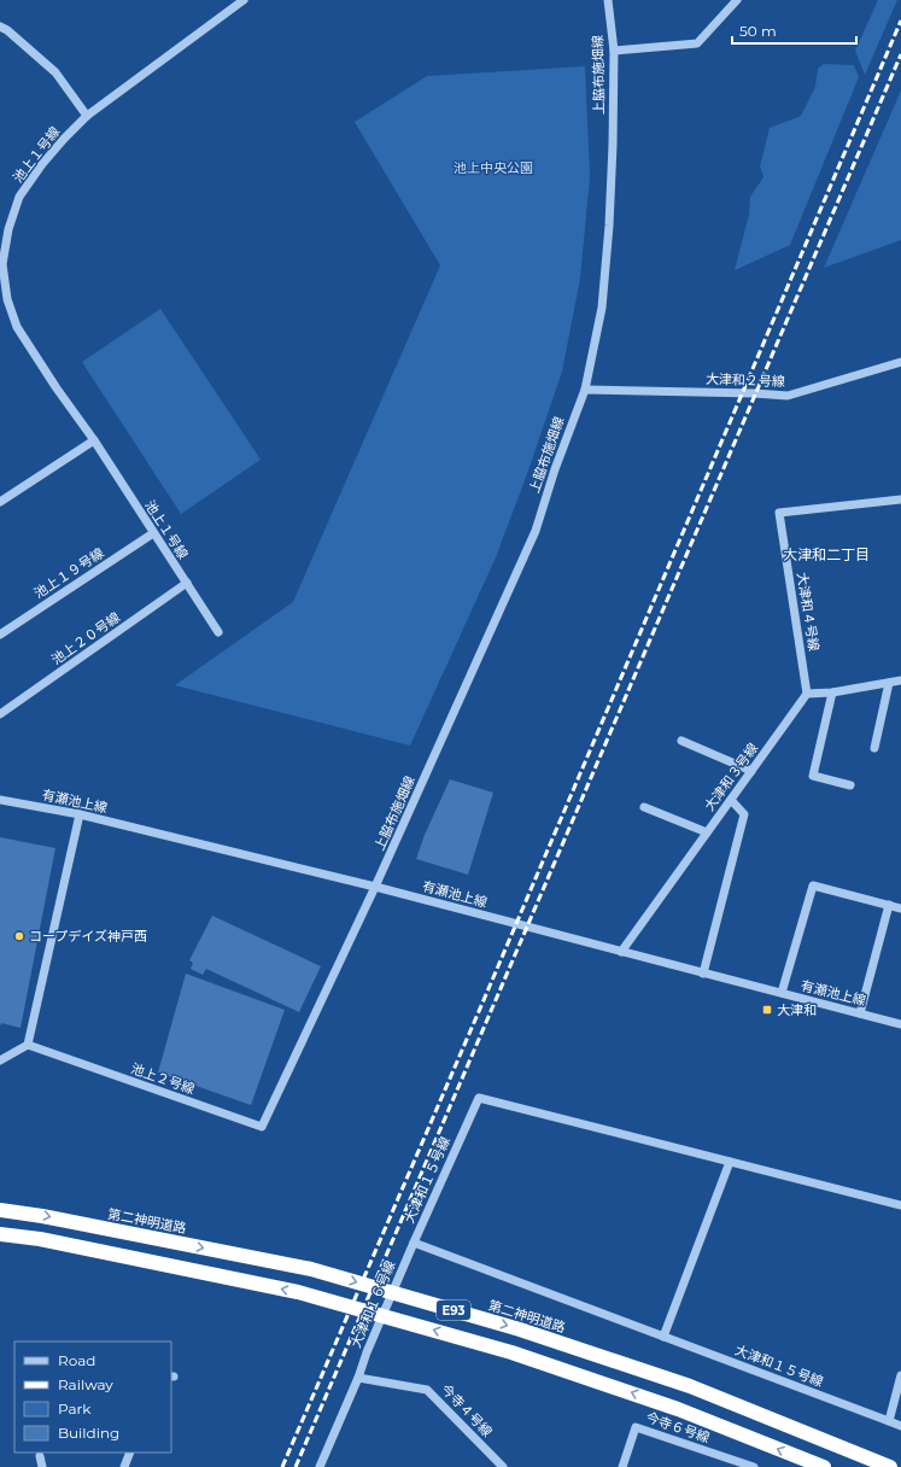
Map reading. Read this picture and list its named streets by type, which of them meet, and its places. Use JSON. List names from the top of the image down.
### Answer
{
  "streets": {
    "highway": ["第二神明道路", "E93"],
    "street": [
      "上脇布施畑線",
      "池上１号線",
      "大津和２号線",
      "池上１９号線",
      "大津和４号線",
      "池上２０号線",
      "大津和３号線",
      "有瀬池上線",
      "池上２号線",
      "大津和１５号線",
      "大津和１６号線",
      "今寺４号線",
      "今寺６号線"
    ]
  },
  "crossings": [
    ["上脇布施畑線", "大津和２号線"],
    ["上脇布施畑線", "有瀬池上線"],
    ["上脇布施畑線", "池上２号線"],
    ["池上１号線", "池上１９号線"],
    ["池上１号線", "池上２０号線"],
    ["大津和４号線", "大津和３号線"],
    ["大津和３号線", "有瀬池上線"],
    ["有瀬池上線", "池上２号線"],
    ["大津和１５号線", "大津和１６号線"],
    ["大津和１６号線", "今寺４号線"]
  ],
  "districts": ["大津和二丁目"],
  "parks": ["池上中央公園"],
  "places": {
    "other": ["コープデイズ神戸西"],
    "transit": ["大津和"]
  },
  "legend": [
    "Road",
    "Railway",
    "Park",
    "Building"
  ],
  "scale_bar": "50 m"
}
